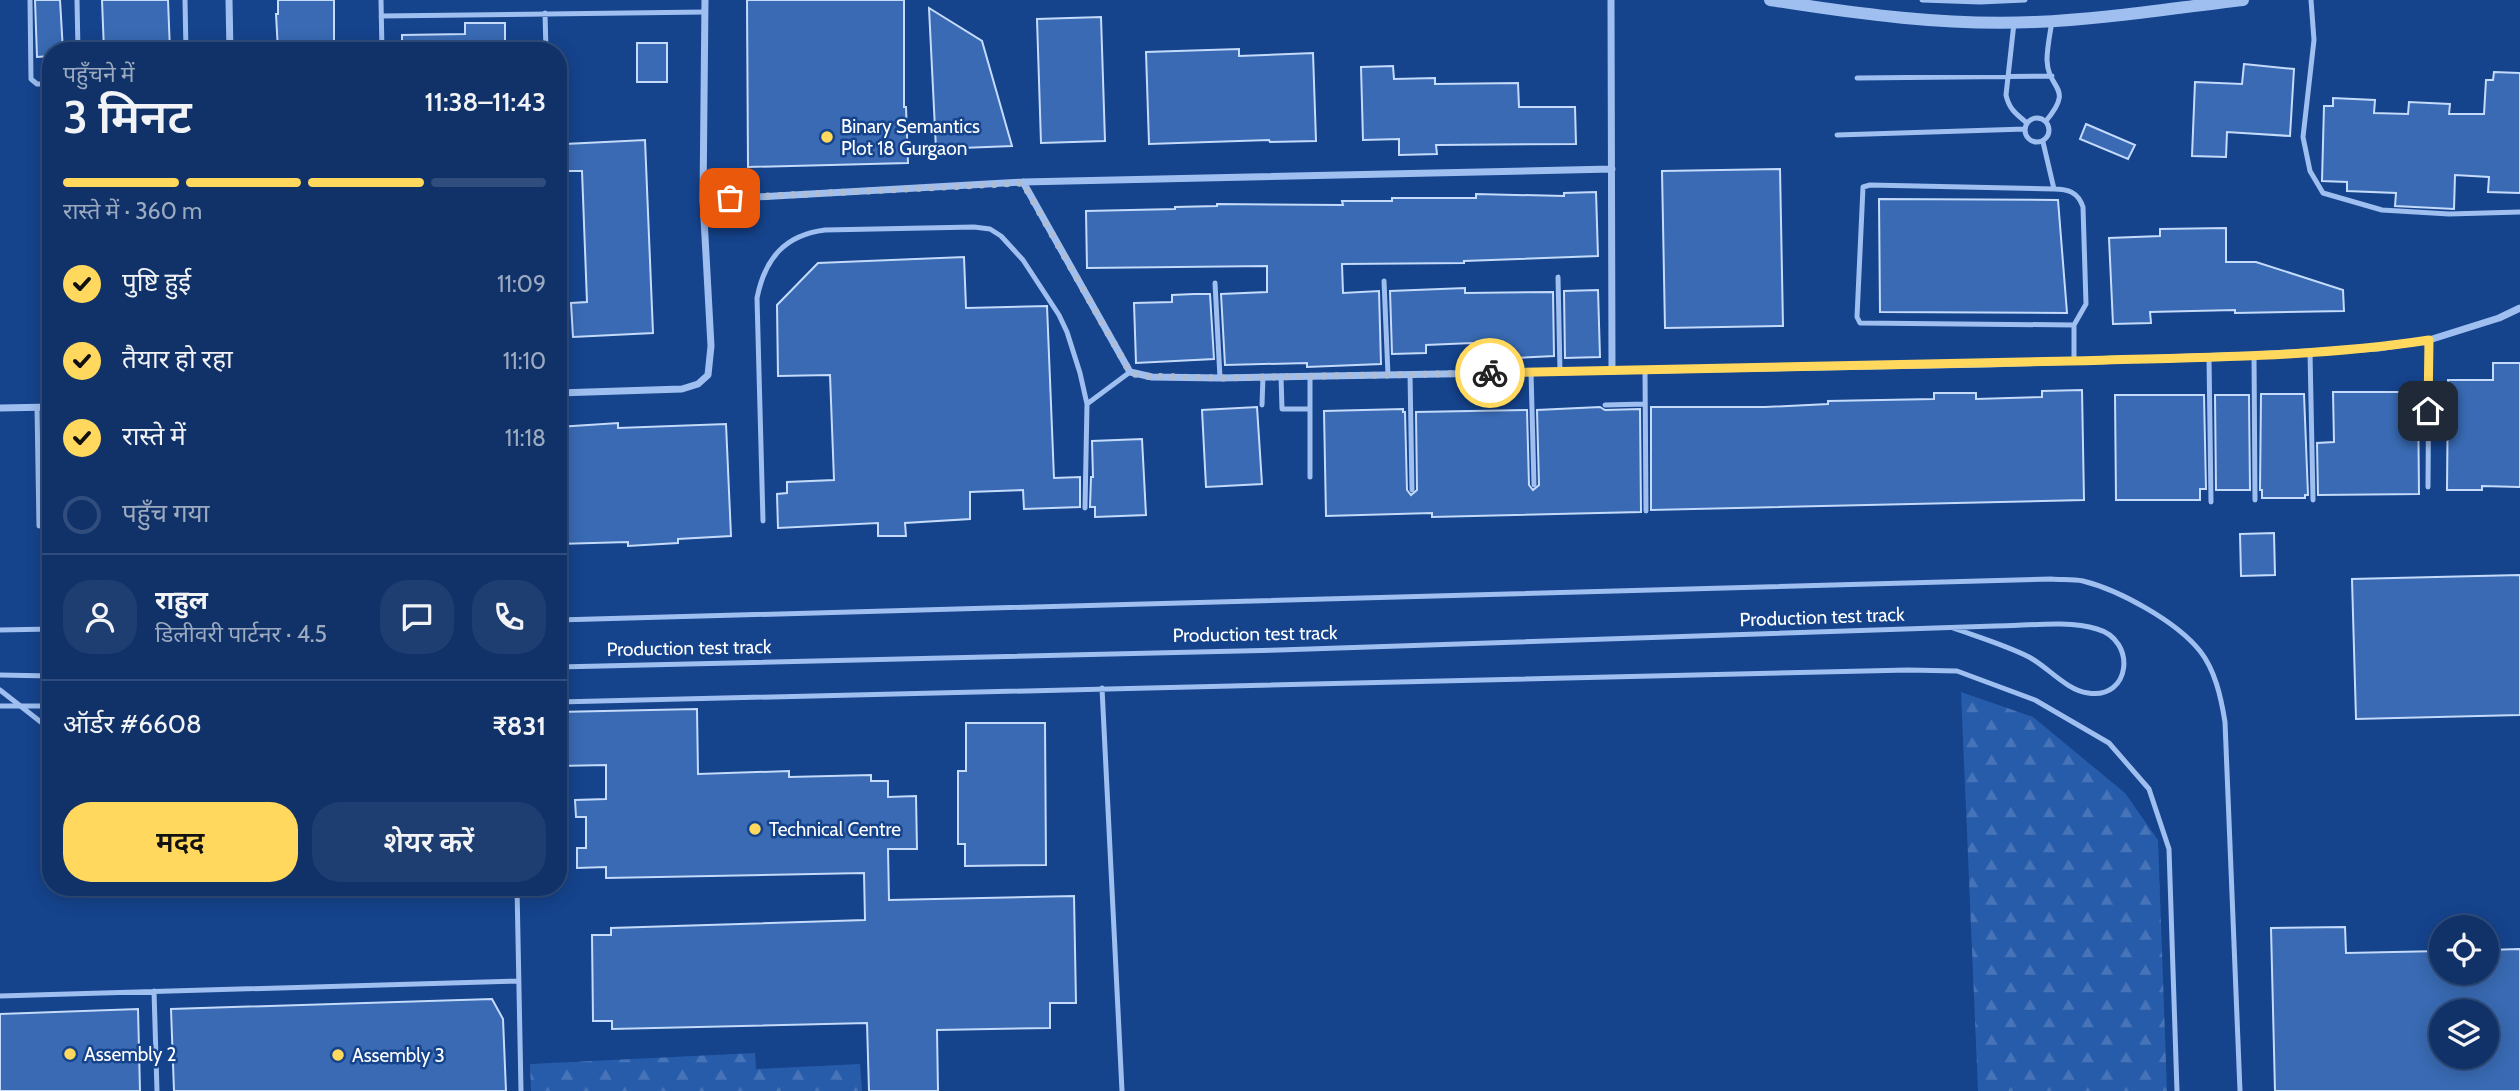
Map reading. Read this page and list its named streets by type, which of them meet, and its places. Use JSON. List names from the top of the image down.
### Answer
{
  "streets": {
    "lane": ["Production test track"]
  },
  "places": [
    "Binary Semantics Plot 18 Gurgaon",
    "Technical Centre",
    "Assembly 2",
    "Assembly 3"
  ],
  "page": {
    "heading": ["3 मिनट", "पहुँचने में", "11:38–11:43"],
    "panel": [
      "राहुल",
      "डिलीवरी पार्टनर · 4.5",
      "ऑर्डर #6608",
      "₹831"
    ],
    "bar": "रास्ते में · 360 m",
    "list": [
      ["पुष्टि हुई", "11:09"],
      ["तैयार हो रहा", "11:10"],
      ["रास्ते में", "11:18"],
      "पहुँच गया"
    ],
    "buttons": ["मदद", "शेयर करें"]
  }
}
